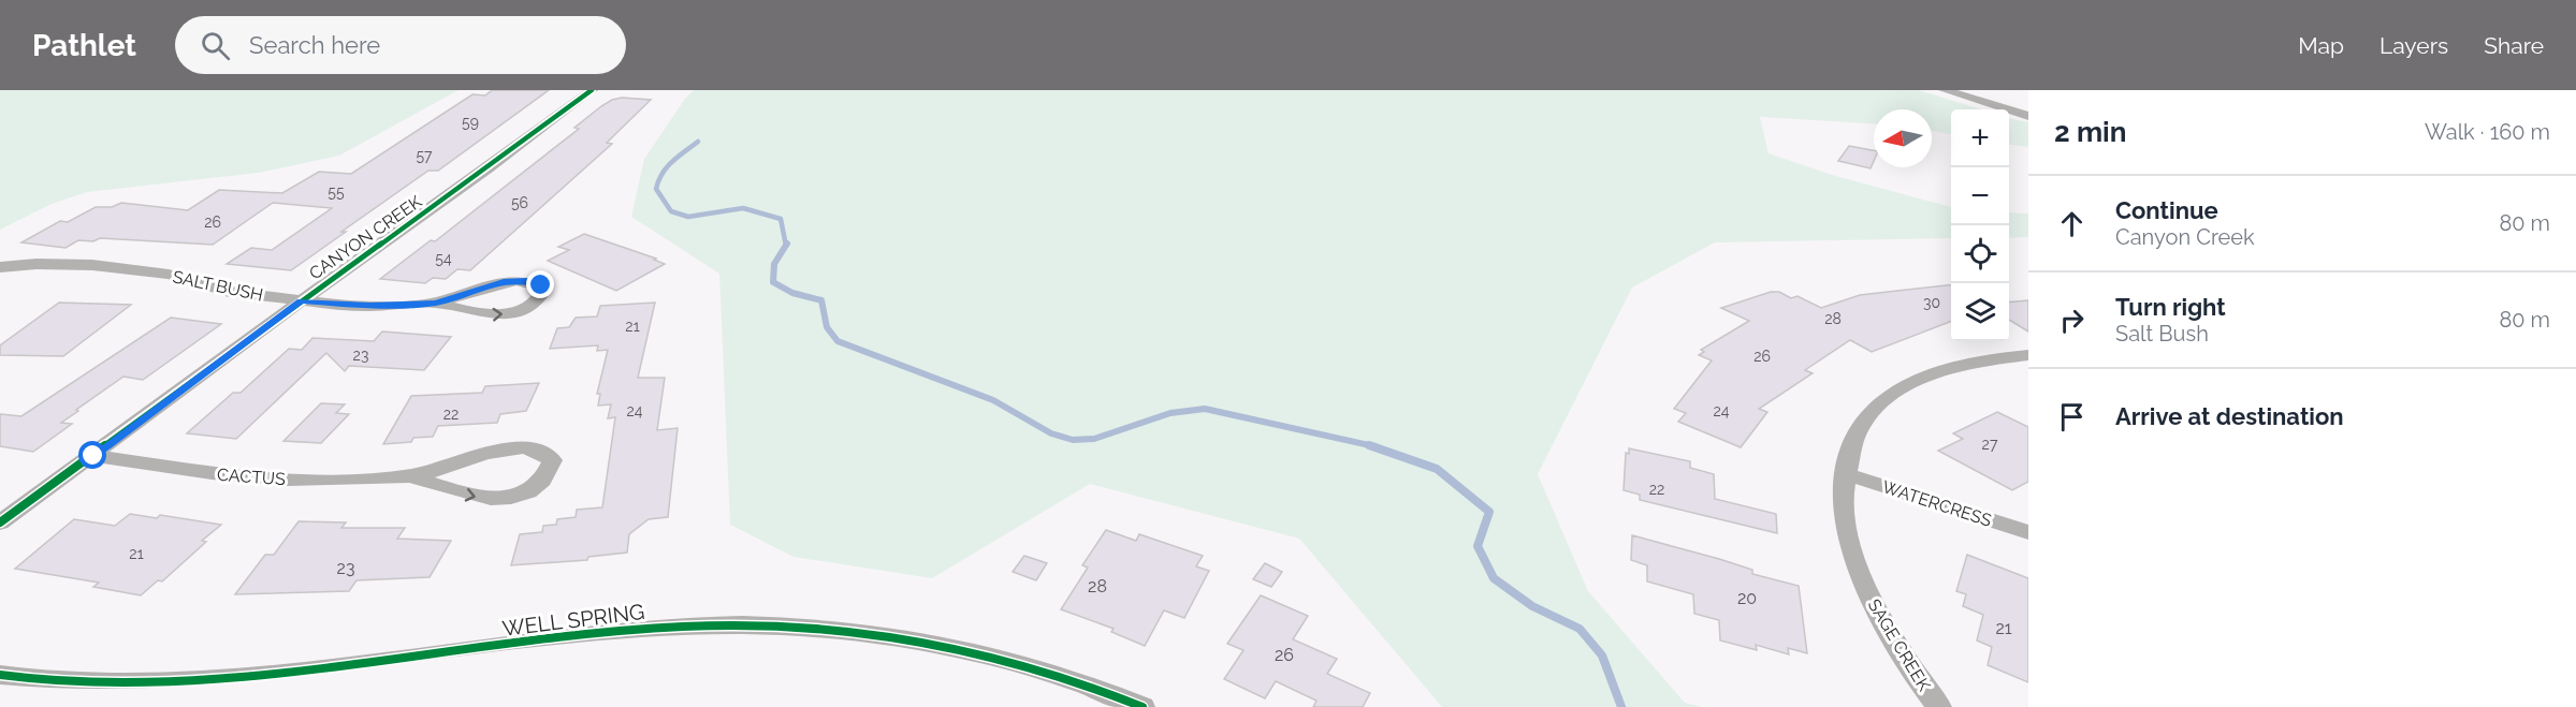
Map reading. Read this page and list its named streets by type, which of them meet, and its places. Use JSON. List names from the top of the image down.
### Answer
{
  "streets": {
    "street": [
      "CANYON CREEK",
      "SALT BUSH",
      "CACTUS",
      "WATERCRESS",
      "WELL SPRING",
      "SAGE CREEK"
    ]
  },
  "crossings": [
    ["CANYON CREEK", "SALT BUSH"],
    ["CANYON CREEK", "CACTUS"],
    ["WATERCRESS", "SAGE CREEK"]
  ],
  "house_numbers": [
    "59",
    "57",
    "55",
    "56",
    "26",
    "54",
    "30",
    "28",
    "21",
    "23",
    "26",
    "24",
    "24",
    "22",
    "27",
    "22",
    "21",
    "23",
    "28",
    "20",
    "21",
    "26"
  ],
  "north": "left",
  "page": {
    "header": "Pathlet",
    "search": "Search here",
    "nav": ["Map", "Layers", "Share"],
    "heading": ["2 min", "Walk · 160 m"],
    "map_buttons": ["+", "−"],
    "list": [
      ["Continue", "Canyon Creek", "80 m"],
      ["Turn right", "Salt Bush", "80 m"],
      "Arrive at destination"
    ]
  }
}
